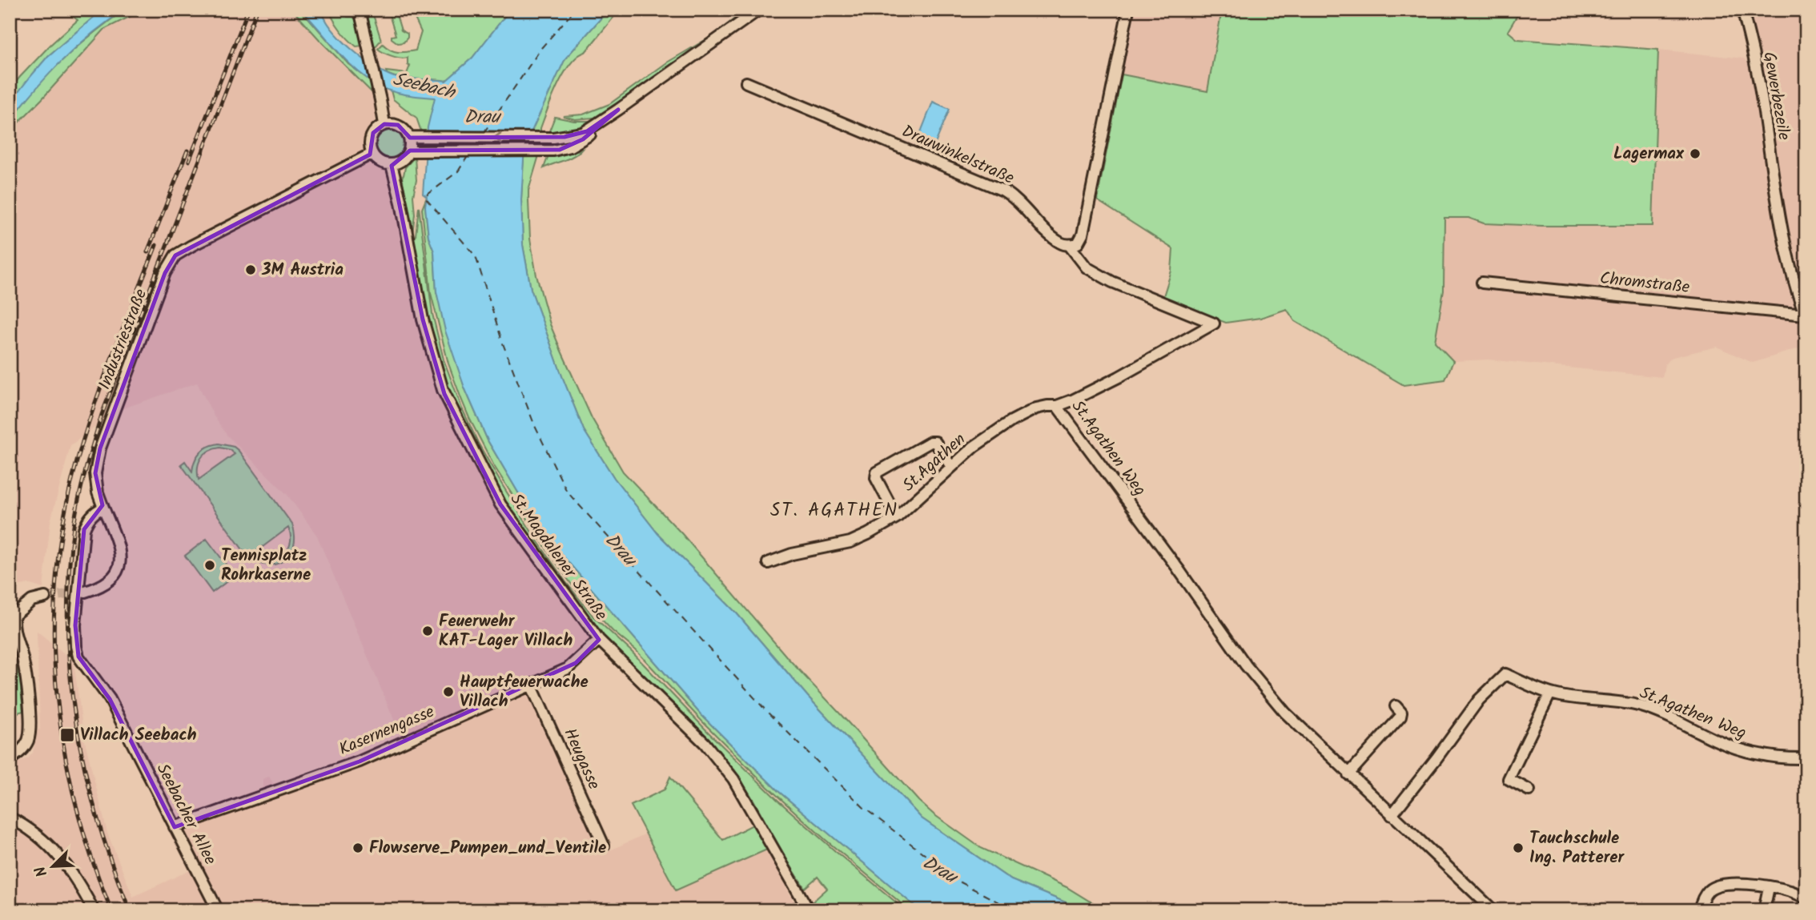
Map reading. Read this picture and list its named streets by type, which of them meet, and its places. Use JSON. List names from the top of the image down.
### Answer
{
  "streets": {
    "street": [
      "Gewerbezeile",
      "Drauwinkelstraße",
      "Chromstraße",
      "Industriestraße",
      "St.Agathen Weg",
      "St.Agathen",
      "St.Magdalener Straße",
      "Kasernengasse",
      "Heugasse",
      "Seebacher Allee"
    ]
  },
  "crossings": [
    ["Gewerbezeile", "Chromstraße"],
    ["Drauwinkelstraße", "St.Agathen Weg"],
    ["Industriestraße", "St.Magdalener Straße"],
    ["Industriestraße", "Seebacher Allee"],
    ["St.Agathen Weg", "St.Agathen"],
    ["St.Magdalener Straße", "Kasernengasse"],
    ["Kasernengasse", "Heugasse"],
    ["Kasernengasse", "Seebacher Allee"]
  ],
  "districts": ["ST. AGATHEN"],
  "water": ["Seebach", "Drau"],
  "places": {
    "other": [
      "Lagermax",
      "3M Austria",
      "Tennisplatz Rohrkaserne",
      "Feuerwehr KAT-Lager Villach",
      "Hauptfeuerwache Villach",
      "Flowserve_Pumpen_und_Ventile",
      "Tauchschule Ing. Patterer"
    ],
    "transit": ["Villach Seebach"]
  },
  "north": "bottom left"
}
